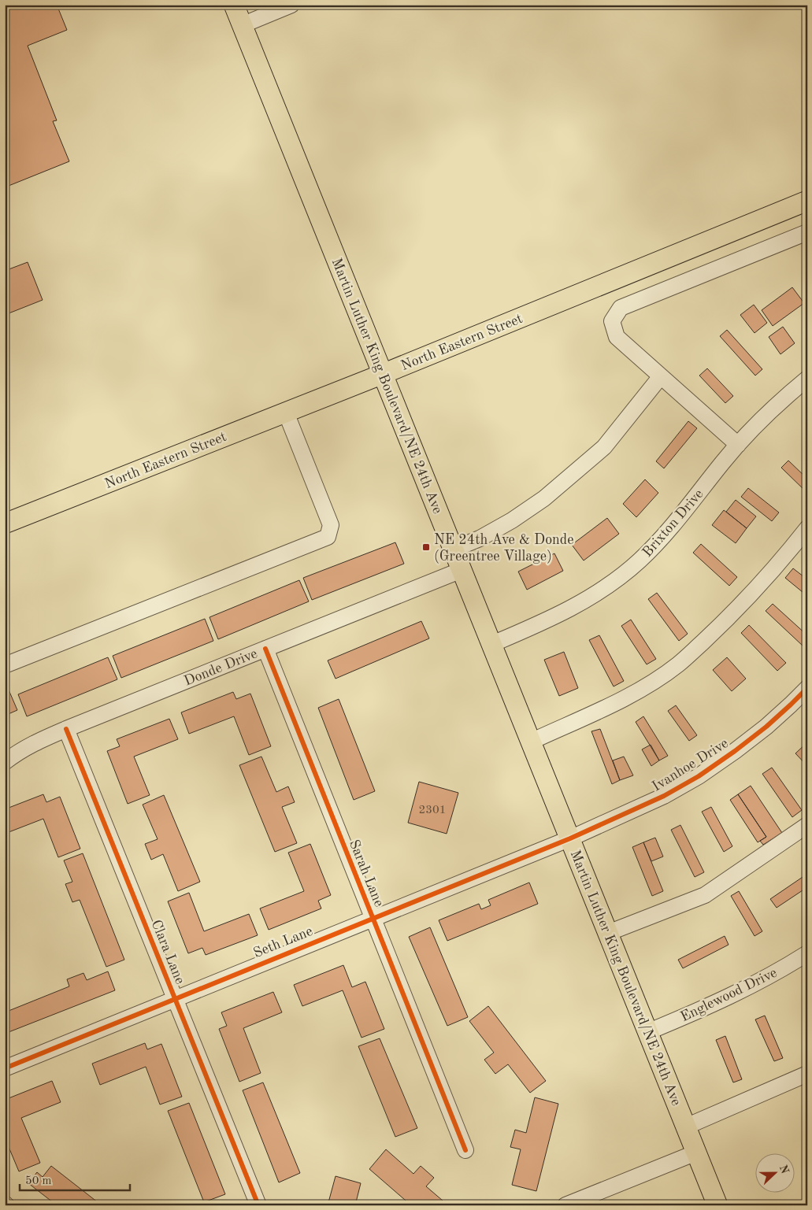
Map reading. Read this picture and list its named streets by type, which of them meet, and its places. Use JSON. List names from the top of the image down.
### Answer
{
  "streets": {
    "main road": ["North Eastern Street", "Martin Luther King Boulevard/NE 24th Ave"],
    "street": [
      "Brixton Drive",
      "Donde Drive",
      "Ivanhoe Drive",
      "Sarah Lane",
      "Seth Lane",
      "Clara Lane",
      "Englewood Drive"
    ]
  },
  "crossings": [
    ["North Eastern Street", "Martin Luther King Boulevard/NE 24th Ave"],
    ["Martin Luther King Boulevard/NE 24th Ave", "Brixton Drive"],
    ["Martin Luther King Boulevard/NE 24th Ave", "Donde Drive"],
    ["Martin Luther King Boulevard/NE 24th Ave", "Ivanhoe Drive"],
    ["Martin Luther King Boulevard/NE 24th Ave", "Seth Lane"],
    ["Martin Luther King Boulevard/NE 24th Ave", "Englewood Drive"],
    ["Donde Drive", "Sarah Lane"],
    ["Donde Drive", "Clara Lane"],
    ["Ivanhoe Drive", "Seth Lane"],
    ["Sarah Lane", "Seth Lane"],
    ["Seth Lane", "Clara Lane"]
  ],
  "places": {
    "transit": ["NE 24th Ave & Donde (Greentree Village)"]
  },
  "house_numbers": ["2301"],
  "scale_bar": "50 m",
  "north": "right"
}
